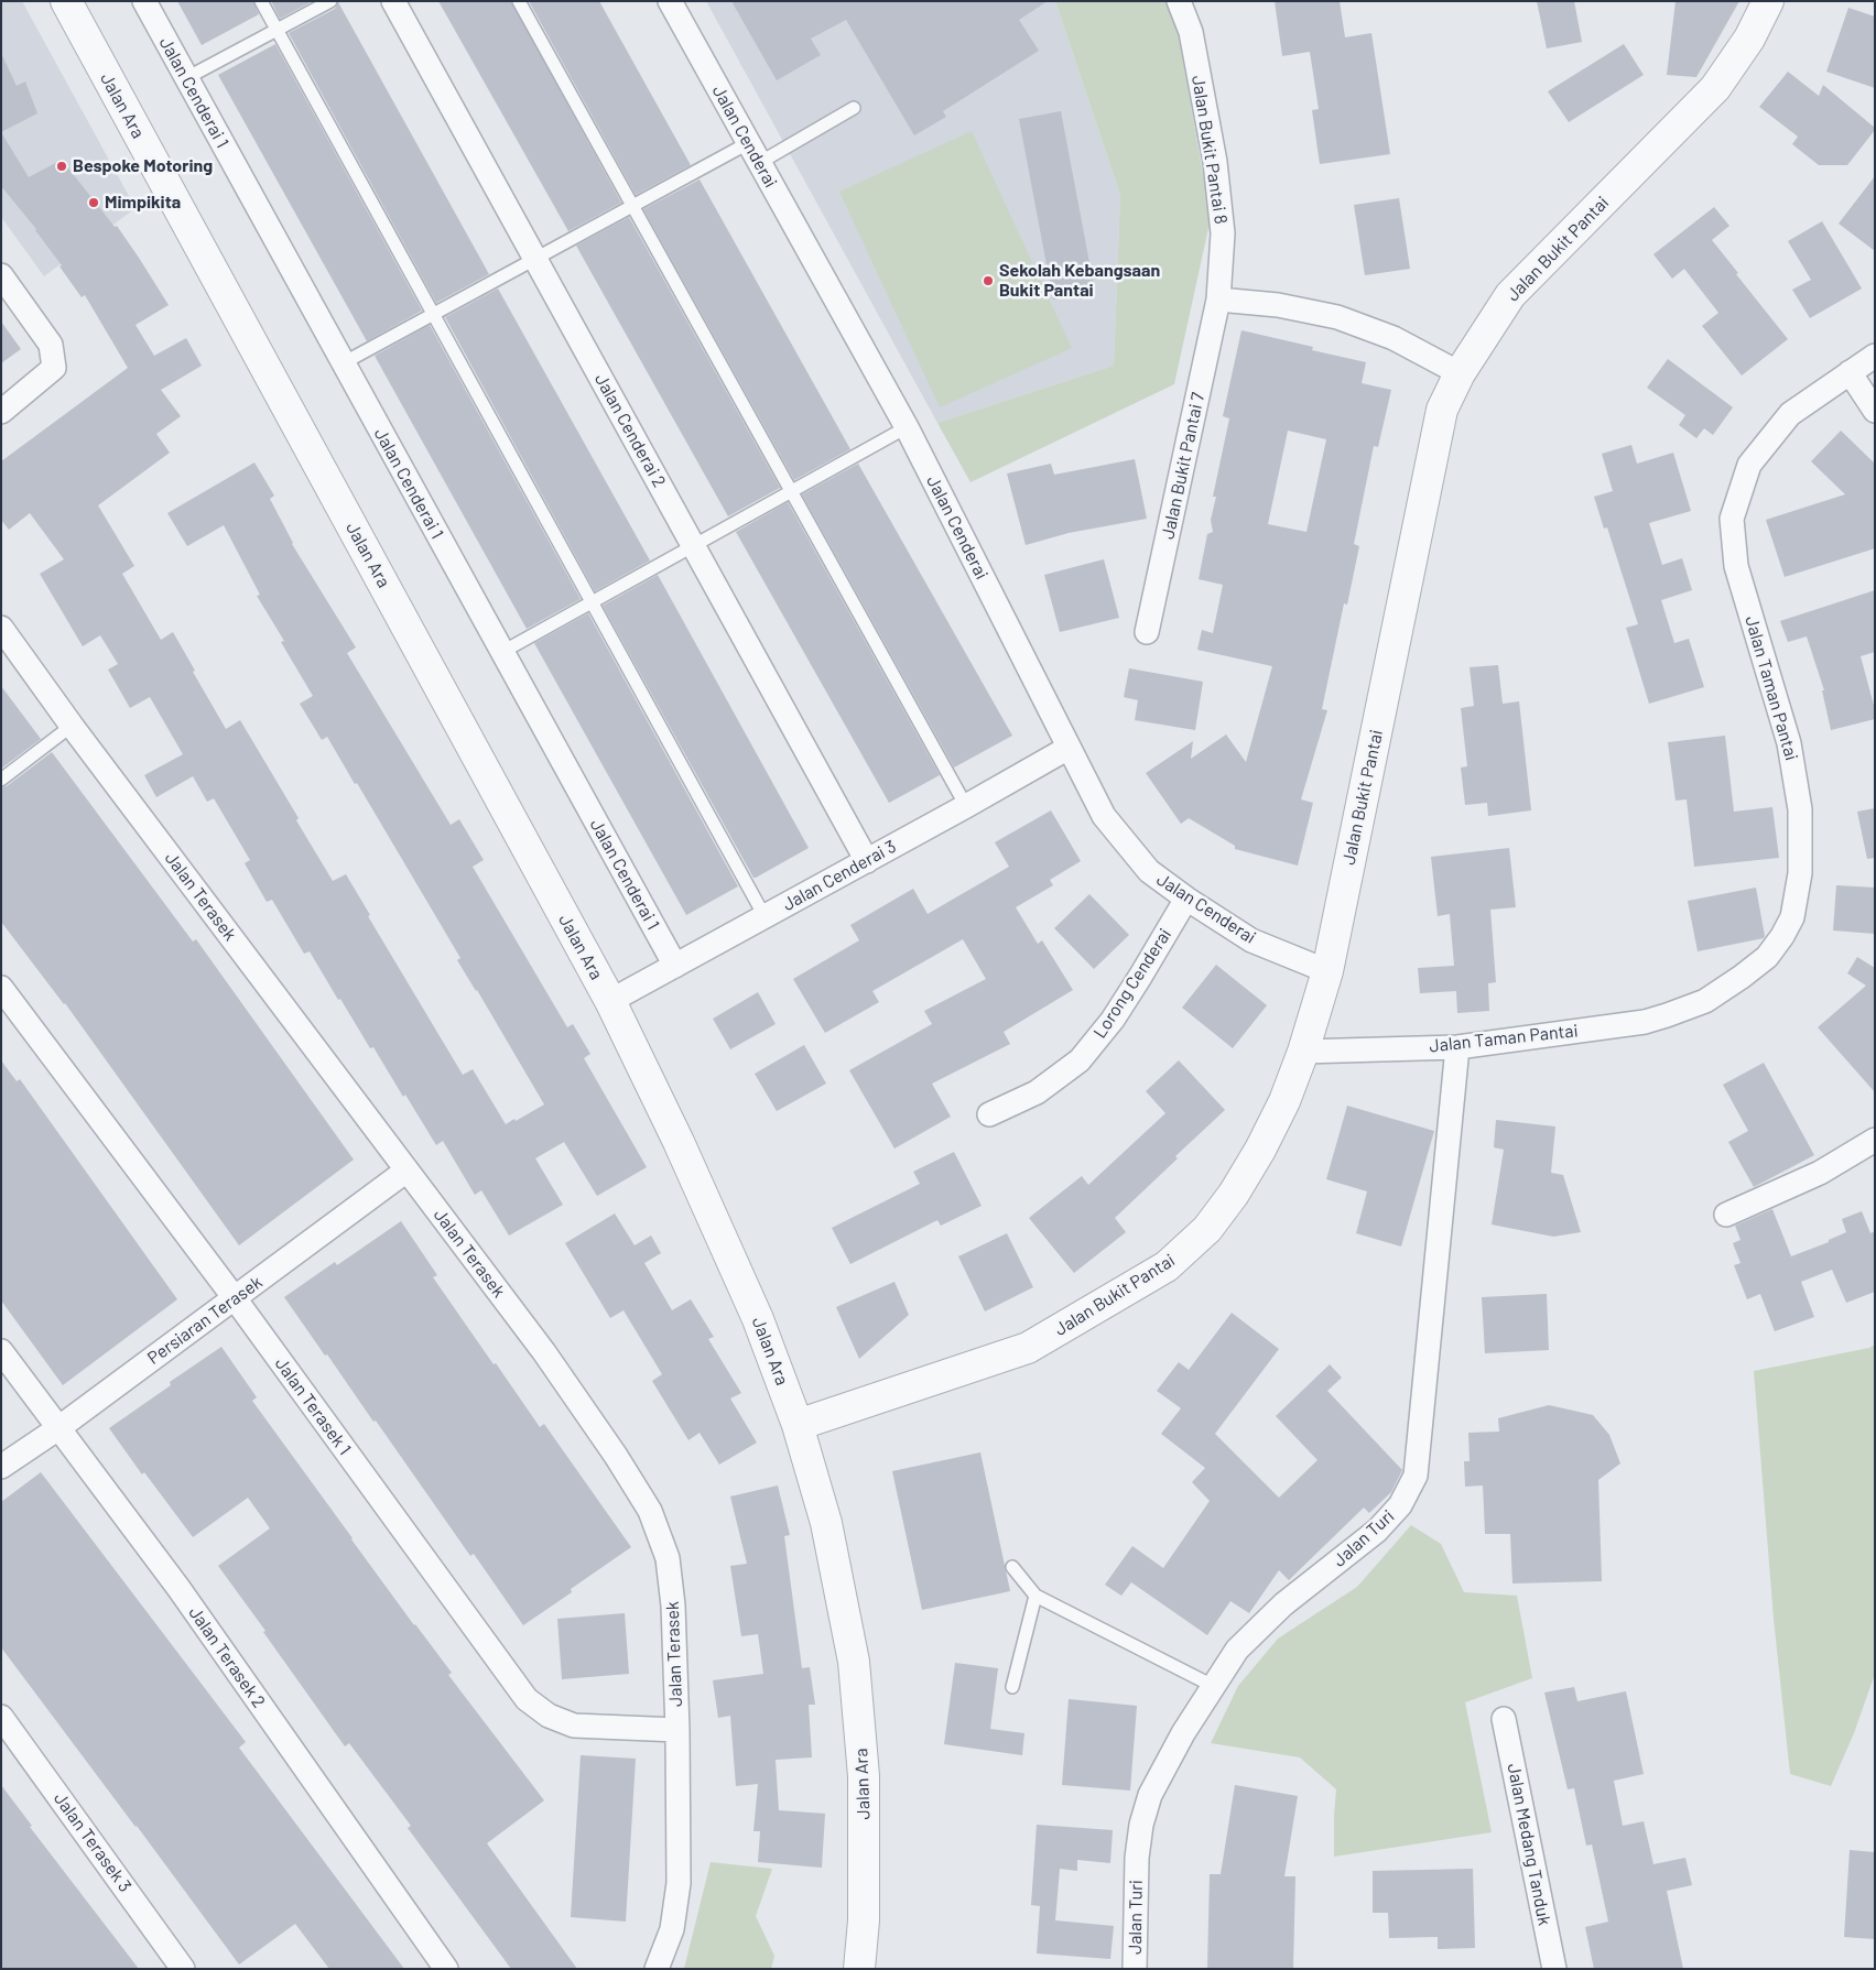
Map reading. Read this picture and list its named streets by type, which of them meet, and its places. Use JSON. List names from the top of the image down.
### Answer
{
  "streets": {
    "street": [
      "Jalan Cenderai 1",
      "Jalan Ara",
      "Jalan Cenderai",
      "Jalan Bukit Pantai 8",
      "Jalan Bukit Pantai",
      "Jalan Cenderai 2",
      "Jalan Bukit Pantai 7",
      "Jalan Taman Pantai",
      "Jalan Cenderai 3",
      "Jalan Terasek",
      "Lorong Cenderai",
      "Persiaran Terasek",
      "Jalan Terasek 1",
      "Jalan Turi",
      "Jalan Terasek 2",
      "Jalan Terasek 3",
      "Jalan Medang Tanduk"
    ]
  },
  "crossings": [
    ["Jalan Cenderai 1", "Jalan Cenderai 3"],
    ["Jalan Ara", "Jalan Bukit Pantai"],
    ["Jalan Ara", "Jalan Cenderai 3"],
    ["Jalan Cenderai", "Jalan Bukit Pantai"],
    ["Jalan Cenderai", "Jalan Cenderai 3"],
    ["Jalan Cenderai", "Lorong Cenderai"],
    ["Jalan Bukit Pantai 8", "Jalan Bukit Pantai 7"],
    ["Jalan Bukit Pantai", "Jalan Taman Pantai"],
    ["Jalan Cenderai 2", "Jalan Cenderai 3"],
    ["Jalan Taman Pantai", "Jalan Turi"],
    ["Jalan Terasek", "Persiaran Terasek"],
    ["Jalan Terasek", "Jalan Terasek 1"],
    ["Persiaran Terasek", "Jalan Terasek 1"],
    ["Persiaran Terasek", "Jalan Terasek 2"]
  ],
  "places": ["Bespoke Motoring", "Mimpikita", "Sekolah Kebangsaan Bukit Pantai"]
}
